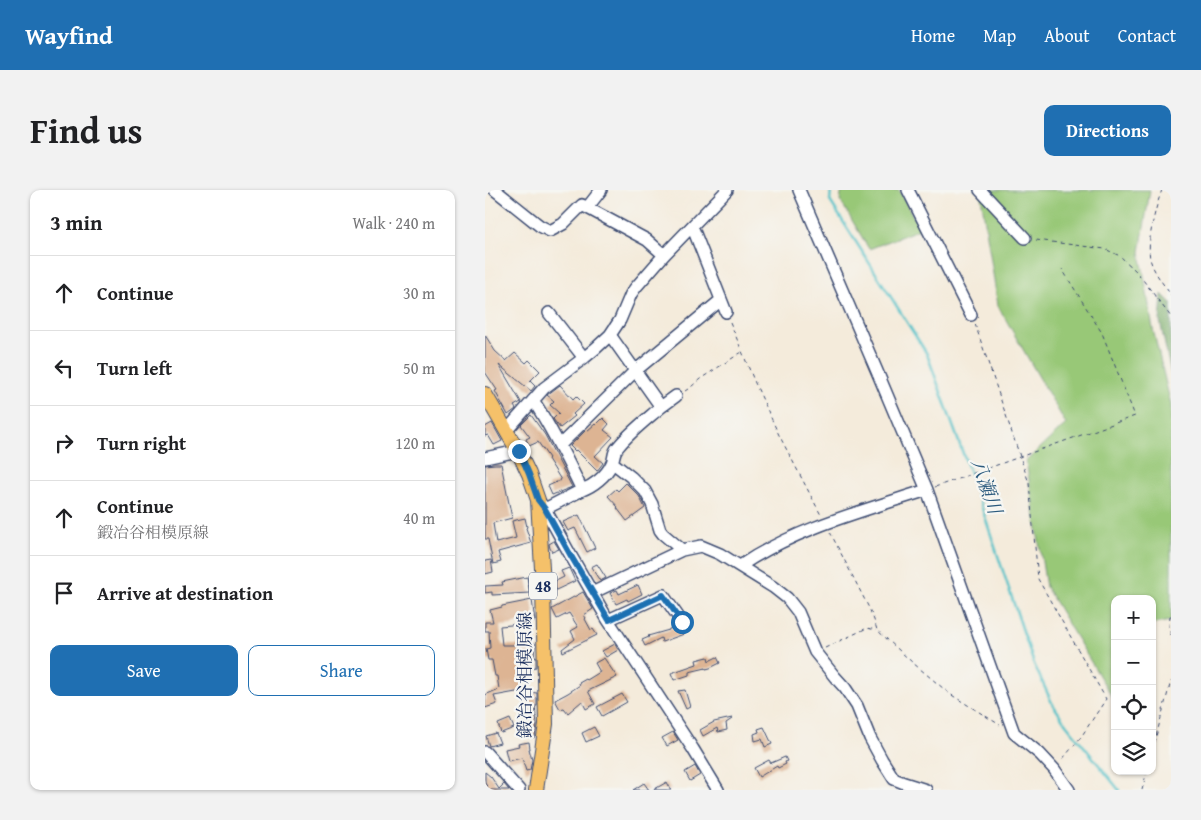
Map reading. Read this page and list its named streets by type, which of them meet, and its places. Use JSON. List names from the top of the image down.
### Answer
{
  "streets": {
    "main road": ["48", "鍛冶谷相模原線"]
  },
  "water": ["八瀬川"],
  "page": {
    "header": "Wayfind",
    "nav": [
      "Home",
      "Map",
      "About",
      "Contact"
    ],
    "title": "Find us",
    "buttons": [
      "Directions",
      ["Save", "Share"]
    ],
    "heading": ["3 min", "Walk · 240 m"],
    "list": [
      ["Continue", "30 m"],
      ["Turn left", "50 m"],
      ["Turn right", "120 m"],
      ["Continue", "鍛冶谷相模原線", "40 m"],
      "Arrive at destination"
    ],
    "map_buttons": ["+", "−"]
  }
}
